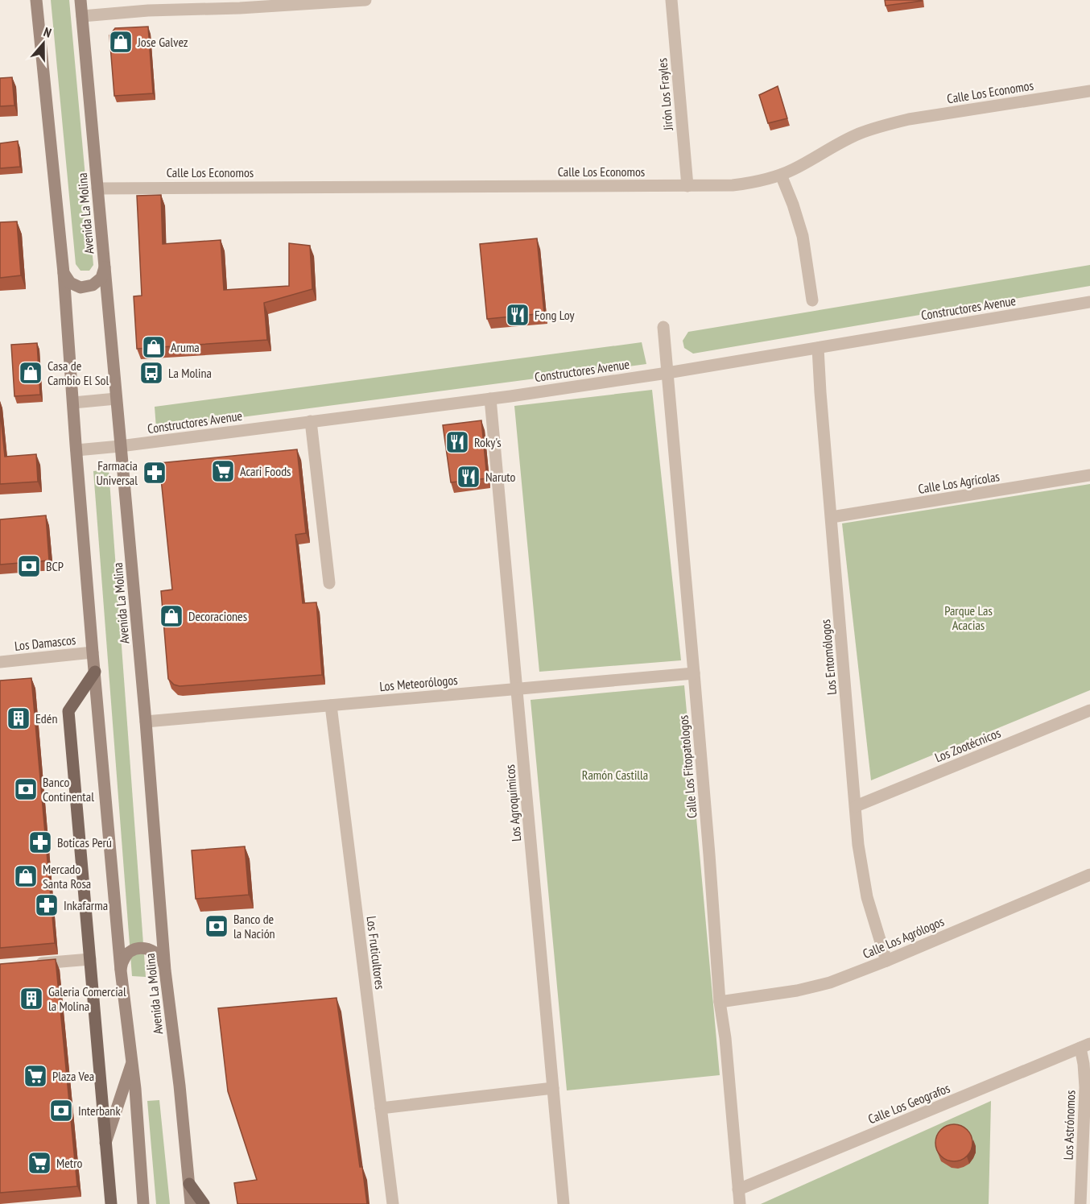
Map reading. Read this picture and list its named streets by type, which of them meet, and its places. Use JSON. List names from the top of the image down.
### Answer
{
  "streets": {
    "main road": ["Avenida La Molina"],
    "street": [
      "Calle Los Economos",
      "Jirón Los Frayles",
      "Constructores Avenue",
      "Calle Los Agrícolas",
      "Los Damascos",
      "Los Entomólogos",
      "Los Meteorólogos",
      "Los Zootécnicos",
      "Calle Los Fitopatologos",
      "Los Agroquímicos",
      "Calle Los Agrólogos",
      "Los Fruticultores",
      "Calle Los Geografos",
      "Los Astrónomos"
    ]
  },
  "crossings": [
    ["Calle Los Economos", "Jirón Los Frayles"],
    ["Calle Los Economos", "Avenida La Molina"],
    ["Avenida La Molina", "Constructores Avenue"],
    ["Avenida La Molina", "Los Damascos"],
    ["Avenida La Molina", "Los Meteorólogos"],
    ["Constructores Avenue", "Los Entomólogos"],
    ["Constructores Avenue", "Calle Los Fitopatologos"],
    ["Constructores Avenue", "Los Agroquímicos"],
    ["Calle Los Agrícolas", "Los Entomólogos"],
    ["Los Entomólogos", "Los Zootécnicos"],
    ["Los Entomólogos", "Calle Los Agrólogos"],
    ["Los Meteorólogos", "Calle Los Fitopatologos"],
    ["Los Meteorólogos", "Los Agroquímicos"],
    ["Los Meteorólogos", "Los Fruticultores"],
    ["Calle Los Fitopatologos", "Calle Los Agrólogos"],
    ["Calle Los Fitopatologos", "Calle Los Geografos"],
    ["Calle Los Geografos", "Los Astrónomos"]
  ],
  "parks": ["Parque Las Acacias", "Ramón Castilla"],
  "places": {
    "shop": [
      "Jose Galvez",
      "Aruma",
      "Casa de Cambio El Sol",
      "Decoraciones",
      "Mercado Santa Rosa"
    ],
    "restaurant": ["Fong Loy", "Roky's", "Naruto"],
    "bus stop": ["La Molina"],
    "supermarket": ["Acari Foods", "Plaza Vea", "Metro"],
    "pharmacy": ["Farmacia Universal", "Boticas Perú", "Inkafarma"],
    "bank": [
      "BCP",
      "Banco Continental",
      "Banco de la Nación",
      "Interbank"
    ],
    "building": ["Edén", "Galeria Comercial la Molina"]
  },
  "north": "top"
}
